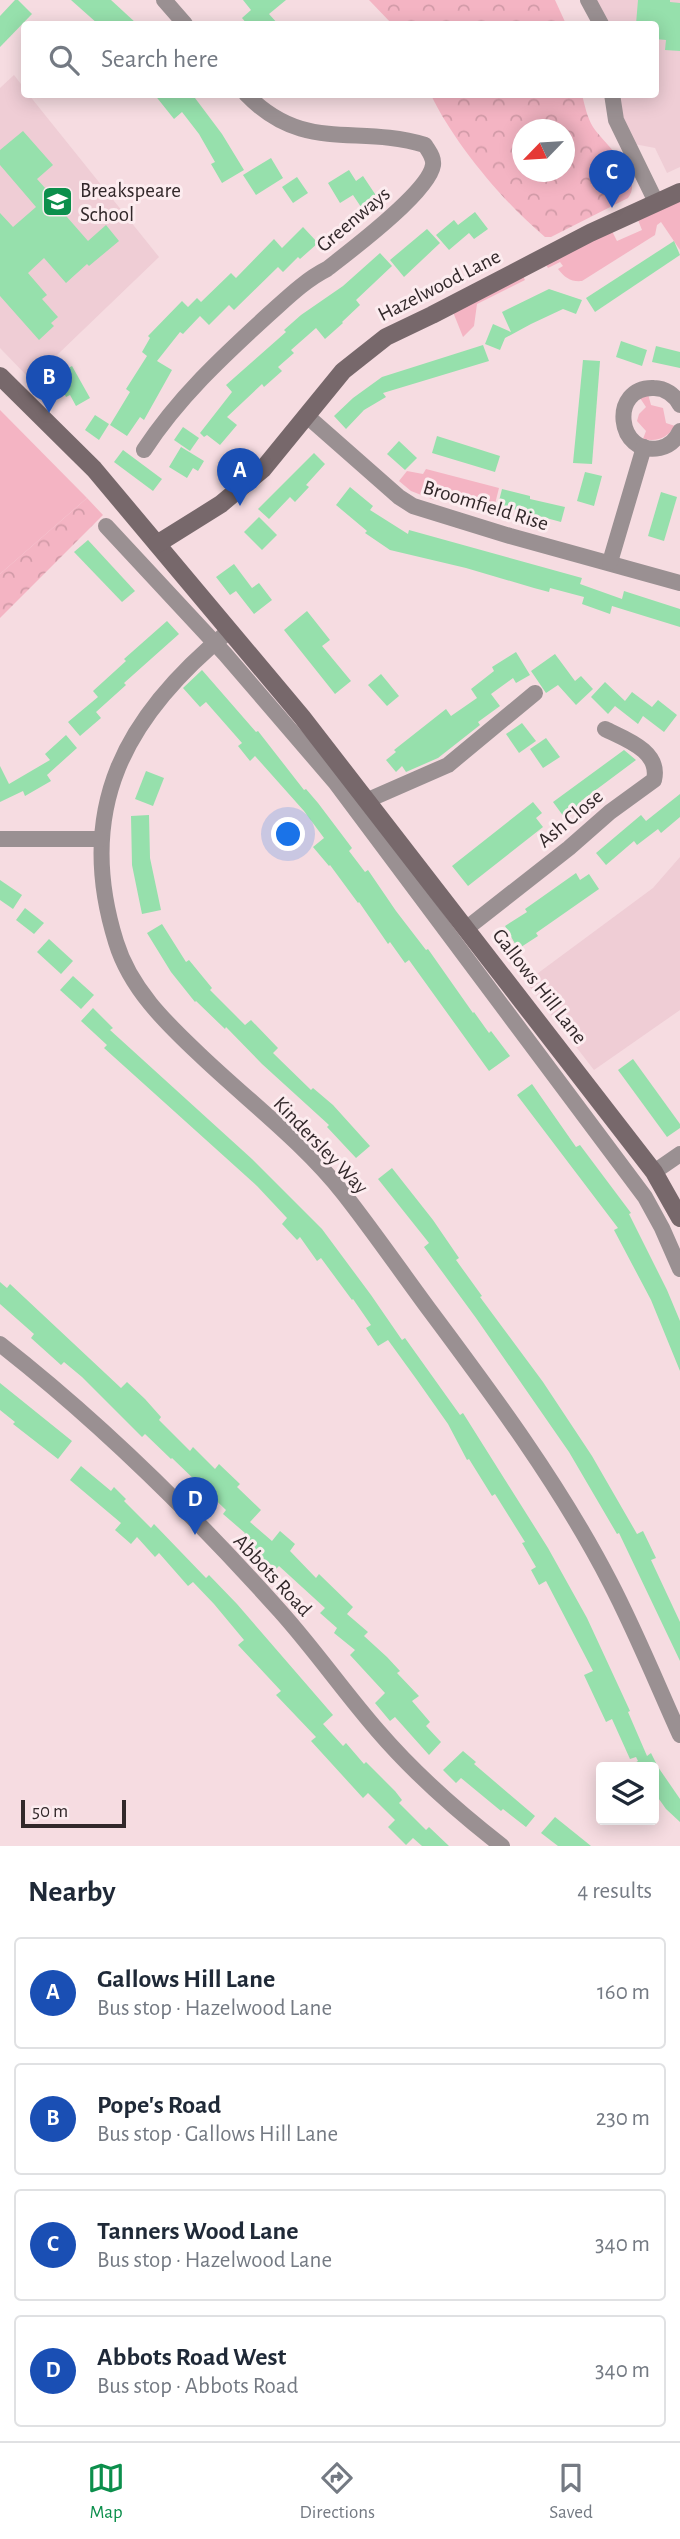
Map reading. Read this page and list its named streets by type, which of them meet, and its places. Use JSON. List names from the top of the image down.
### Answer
{
  "streets": {
    "street": [
      "Greenways",
      "Hazelwood Lane",
      "Broomfield Rise",
      "Ash Close",
      "Gallows Hill Lane",
      "Kindersley Way",
      "Abbots Road"
    ]
  },
  "crossings": [
    ["Hazelwood Lane", "Broomfield Rise"],
    ["Hazelwood Lane", "Gallows Hill Lane"],
    ["Ash Close", "Gallows Hill Lane"],
    ["Gallows Hill Lane", "Kindersley Way"]
  ],
  "places": {
    "school or university": ["Breakspeare School"]
  },
  "scale_bar": "50 m",
  "north": "bottom left",
  "page": {
    "search": "Search here",
    "pins": [
      "C",
      "B",
      "A",
      "D"
    ],
    "scale": "50 m",
    "heading": ["Nearby", "4 results"],
    "list": [
      {
        "mark": "A",
        "name": "Gallows Hill Lane",
        "note": "Bus stop · Hazelwood Lane",
        "value": "160 m"
      },
      {
        "mark": "B",
        "name": "Pope's Road",
        "note": "Bus stop · Gallows Hill Lane",
        "value": "230 m"
      },
      {
        "mark": "C",
        "name": "Tanners Wood Lane",
        "note": "Bus stop · Hazelwood Lane",
        "value": "340 m"
      },
      {
        "mark": "D",
        "name": "Abbots Road West",
        "note": "Bus stop · Abbots Road",
        "value": "340 m"
      }
    ],
    "nav": ["Map", "Directions", "Saved"]
  }
}
